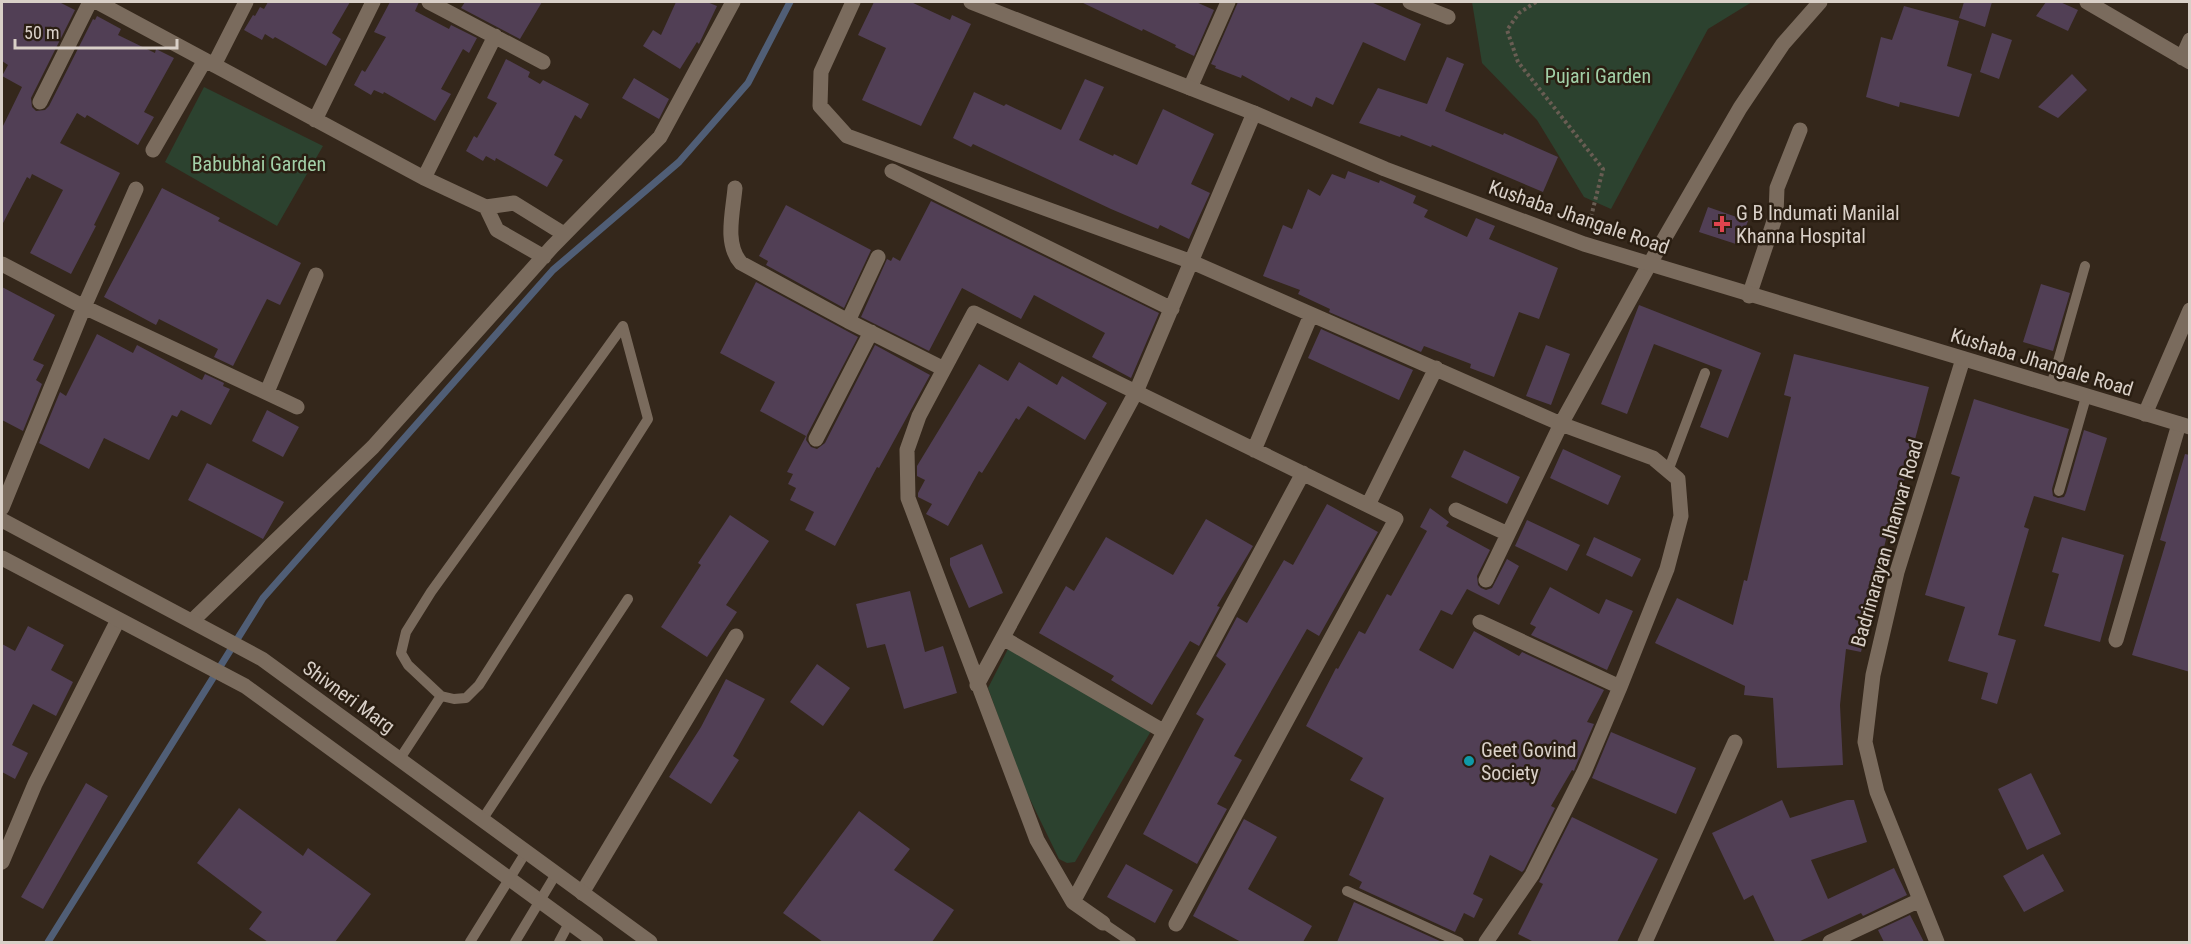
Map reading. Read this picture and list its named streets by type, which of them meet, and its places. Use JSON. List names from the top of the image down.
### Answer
{
  "streets": {
    "street": ["Kushaba Jhangale Road", "Badrinarayan Jhanvar Road", "Shivneri Marg"]
  },
  "crossings": [
    ["Kushaba Jhangale Road", "Badrinarayan Jhanvar Road"]
  ],
  "parks": ["Pujari Garden", "Babubhai Garden"],
  "places": {
    "health": ["G B Indumati Manilal Khanna Hospital"],
    "other": ["Geet Govind Society"]
  },
  "scale_bar": "50 m"
}
